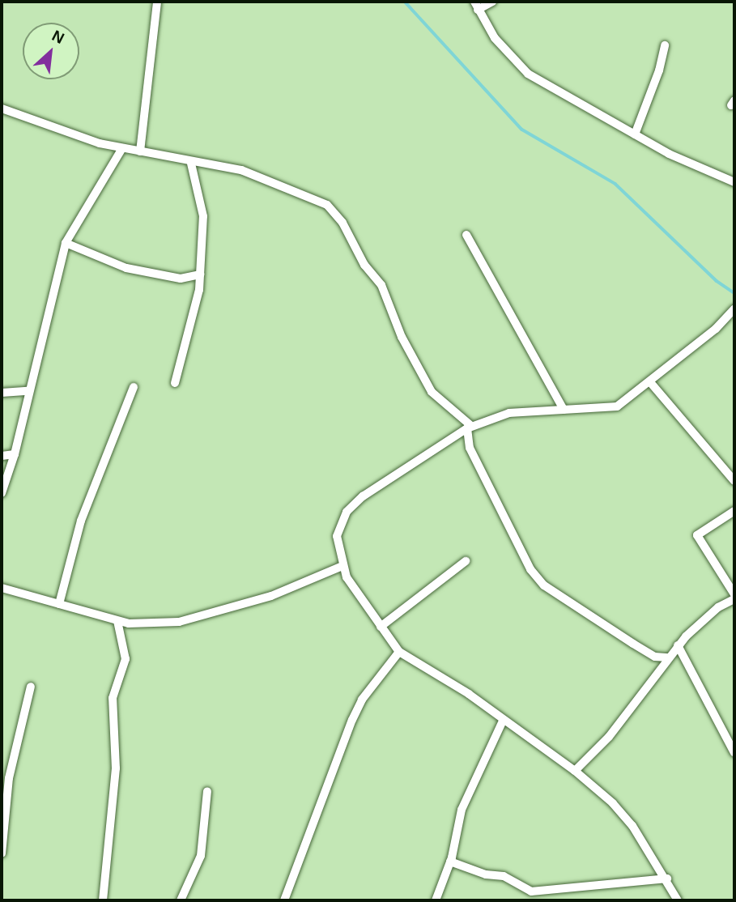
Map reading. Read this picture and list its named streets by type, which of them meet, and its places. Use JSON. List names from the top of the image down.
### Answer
{
  "north": "top right"
}
